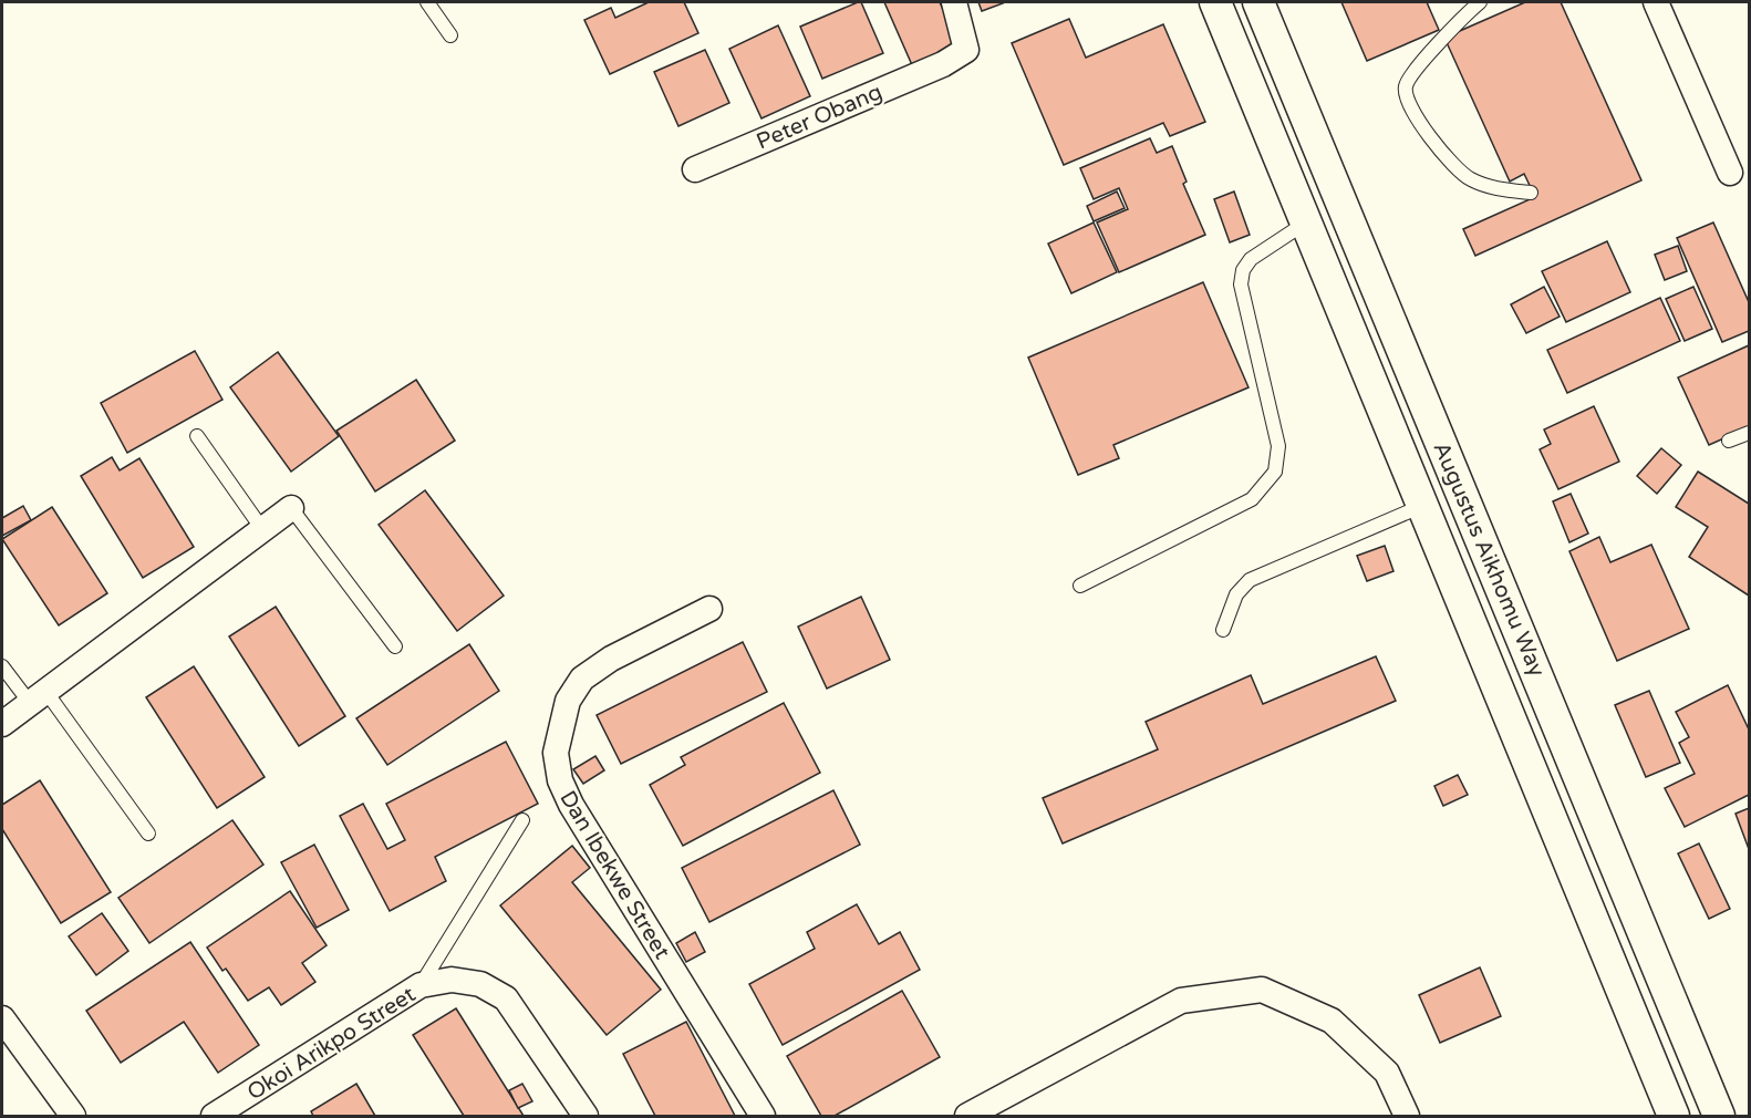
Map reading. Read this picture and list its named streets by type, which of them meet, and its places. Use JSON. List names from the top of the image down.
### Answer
{
  "streets": {
    "street": [
      "Peter Obang",
      "Augustus Aikhomu Way",
      "Dan Ibekwe Street",
      "Okoi Arikpo Street"
    ]
  }
}
